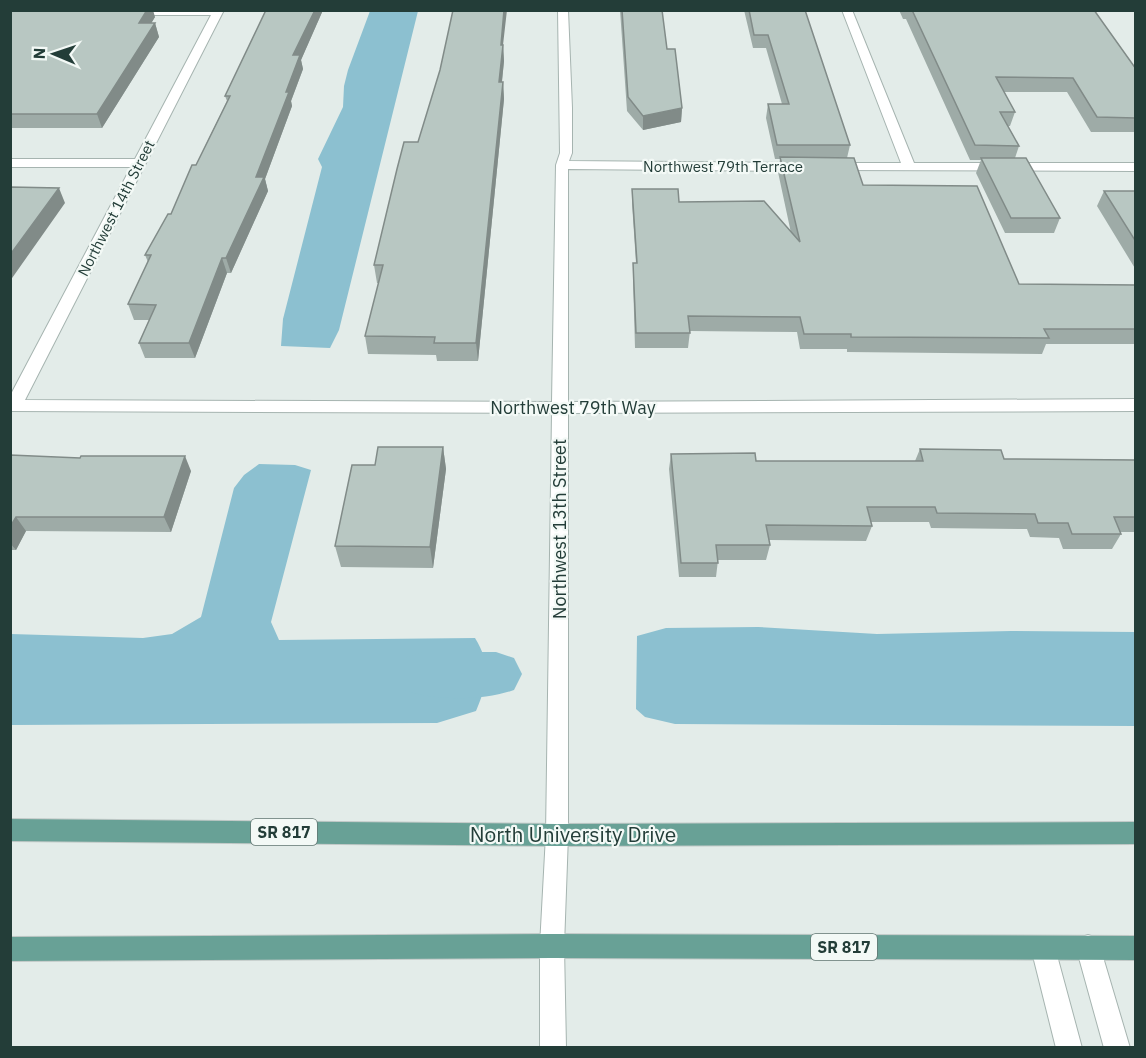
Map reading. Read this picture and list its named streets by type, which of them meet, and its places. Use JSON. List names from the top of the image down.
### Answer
{
  "streets": {
    "main road": ["SR 817", "North University Drive"],
    "street": [
      "Northwest 79th Terrace",
      "Northwest 14th Street",
      "Northwest 79th Way",
      "Northwest 13th Street"
    ]
  },
  "crossings": [
    ["Northwest 79th Terrace", "Northwest 13th Street"],
    ["Northwest 14th Street", "Northwest 79th Way"],
    ["Northwest 79th Way", "Northwest 13th Street"],
    ["Northwest 13th Street", "SR 817"],
    ["Northwest 13th Street", "North University Drive"]
  ],
  "north": "left"
}
